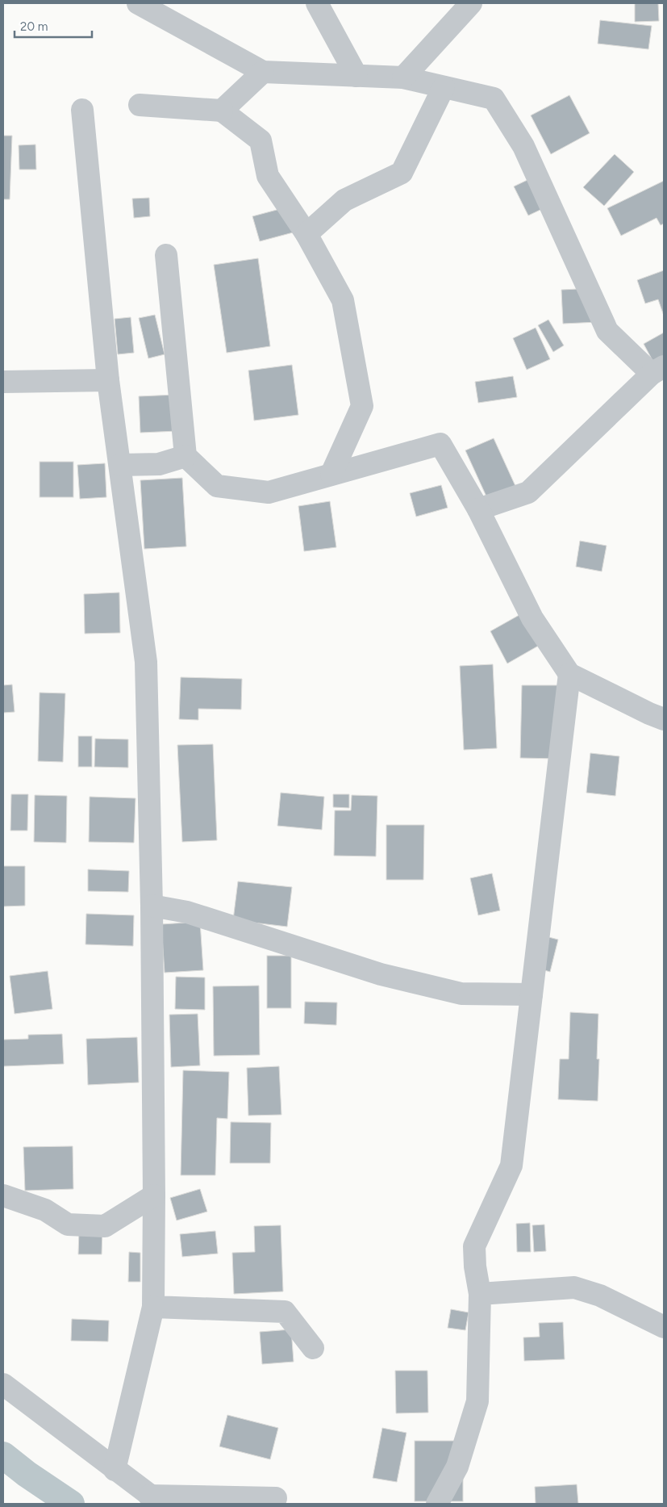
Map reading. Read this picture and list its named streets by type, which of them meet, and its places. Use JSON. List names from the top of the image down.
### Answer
{
  "scale_bar": "20 m"
}
